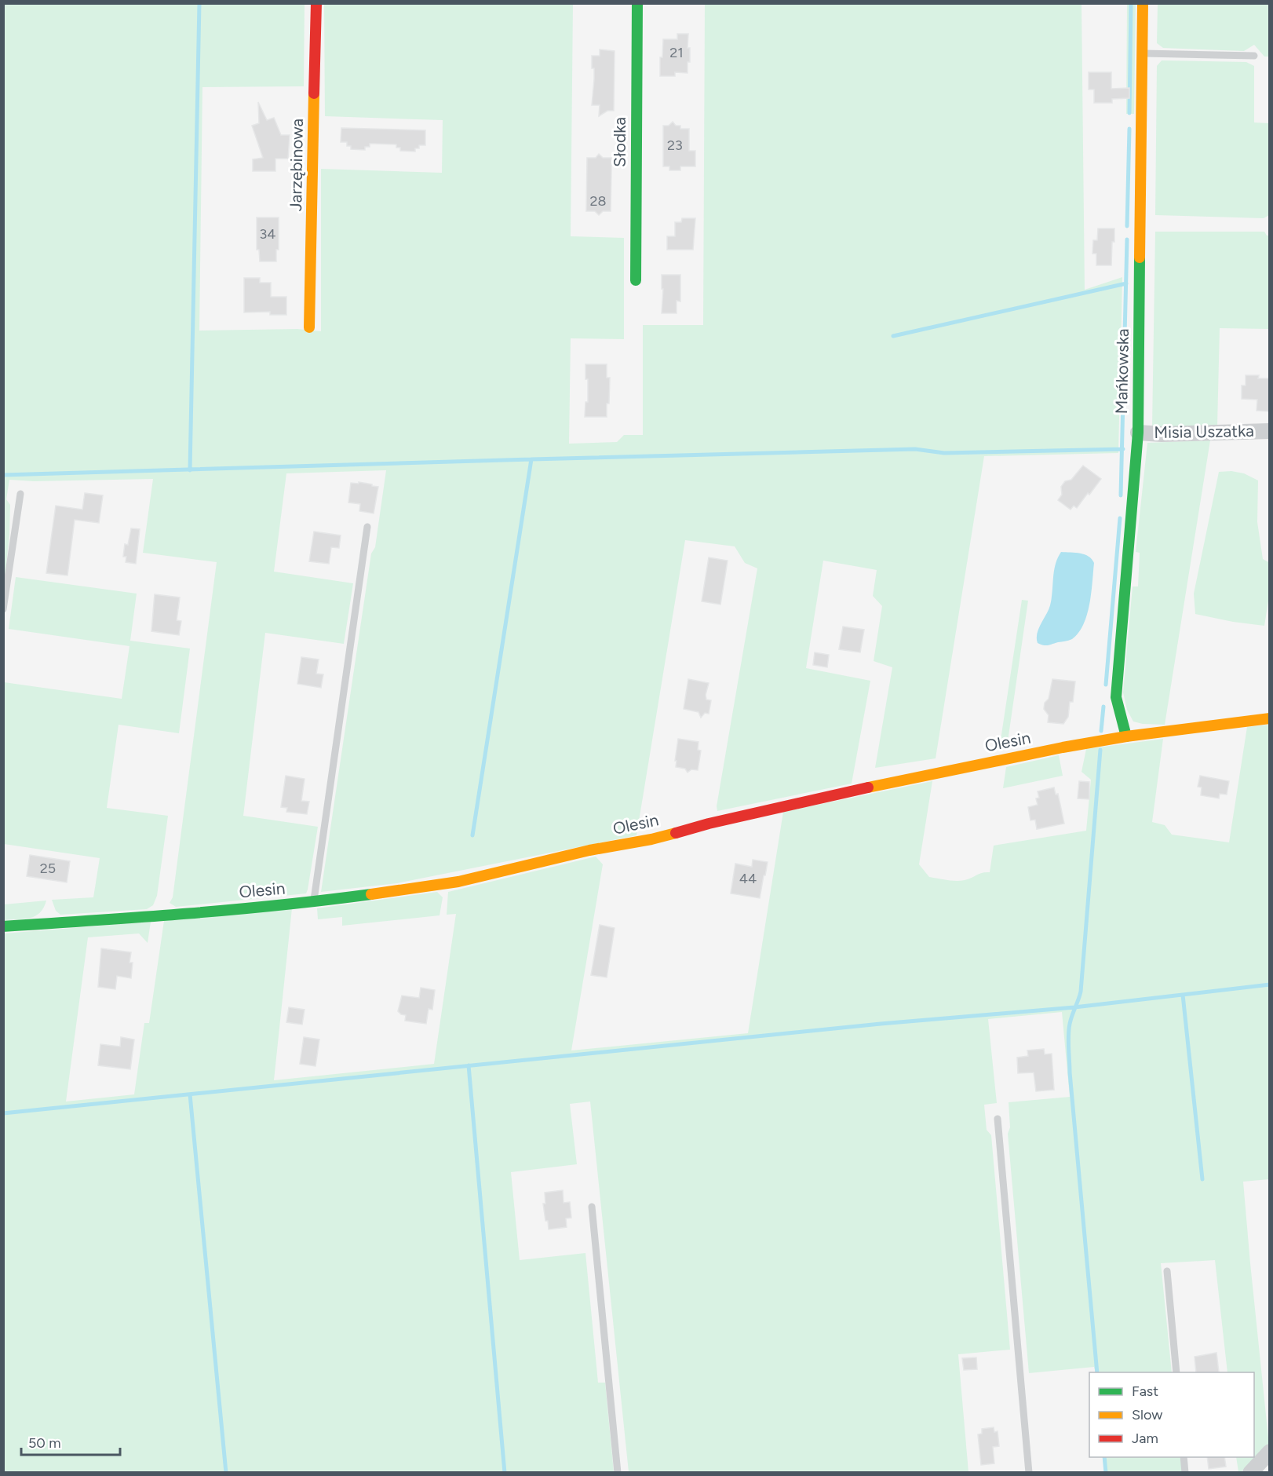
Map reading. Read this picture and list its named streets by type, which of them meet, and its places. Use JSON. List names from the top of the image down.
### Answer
{
  "streets": {
    "street": [
      "Słodka",
      "Jarzębinowa",
      "Mańkowska",
      "Misia Uszatka",
      "Olesin"
    ]
  },
  "crossings": [
    ["Mańkowska", "Misia Uszatka"],
    ["Mańkowska", "Olesin"]
  ],
  "house_numbers": [
    "21",
    "23",
    "28",
    "34",
    "25",
    "44"
  ],
  "legend": ["Fast", "Slow", "Jam"],
  "scale_bar": "50 m"
}
